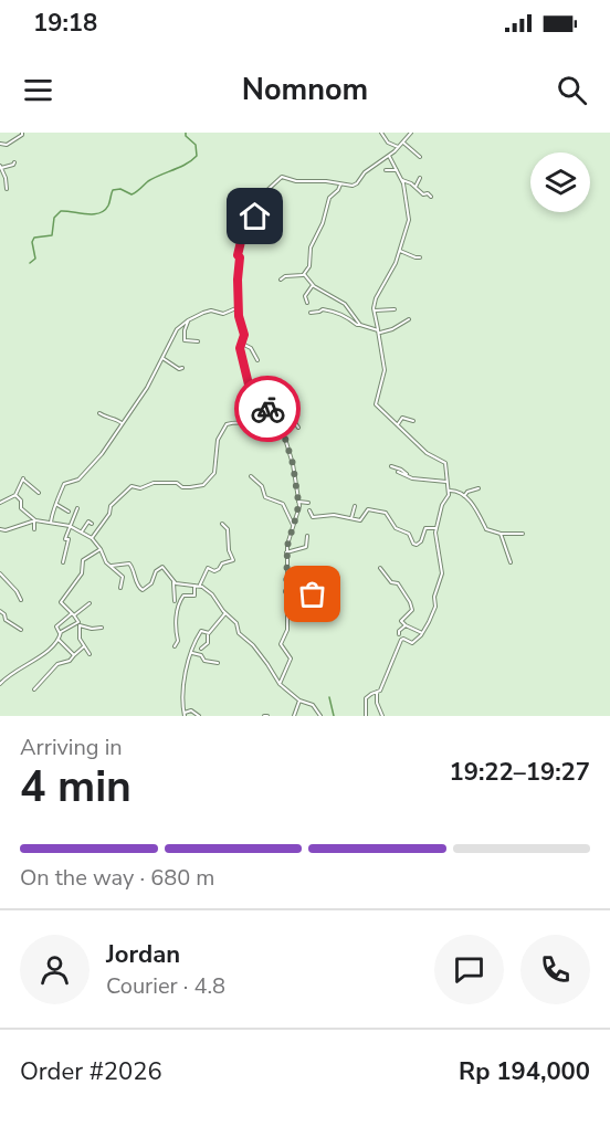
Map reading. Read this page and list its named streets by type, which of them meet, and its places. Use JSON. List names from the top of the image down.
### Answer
{
  "page": {
    "status": "19:18",
    "header": "Nomnom",
    "heading": ["4 min", "Arriving in", "19:22–19:27"],
    "panel": [
      "Jordan",
      "Courier · 4.8",
      "Order #2026",
      "Rp 194,000"
    ],
    "bar": "On the way · 680 m"
  }
}
